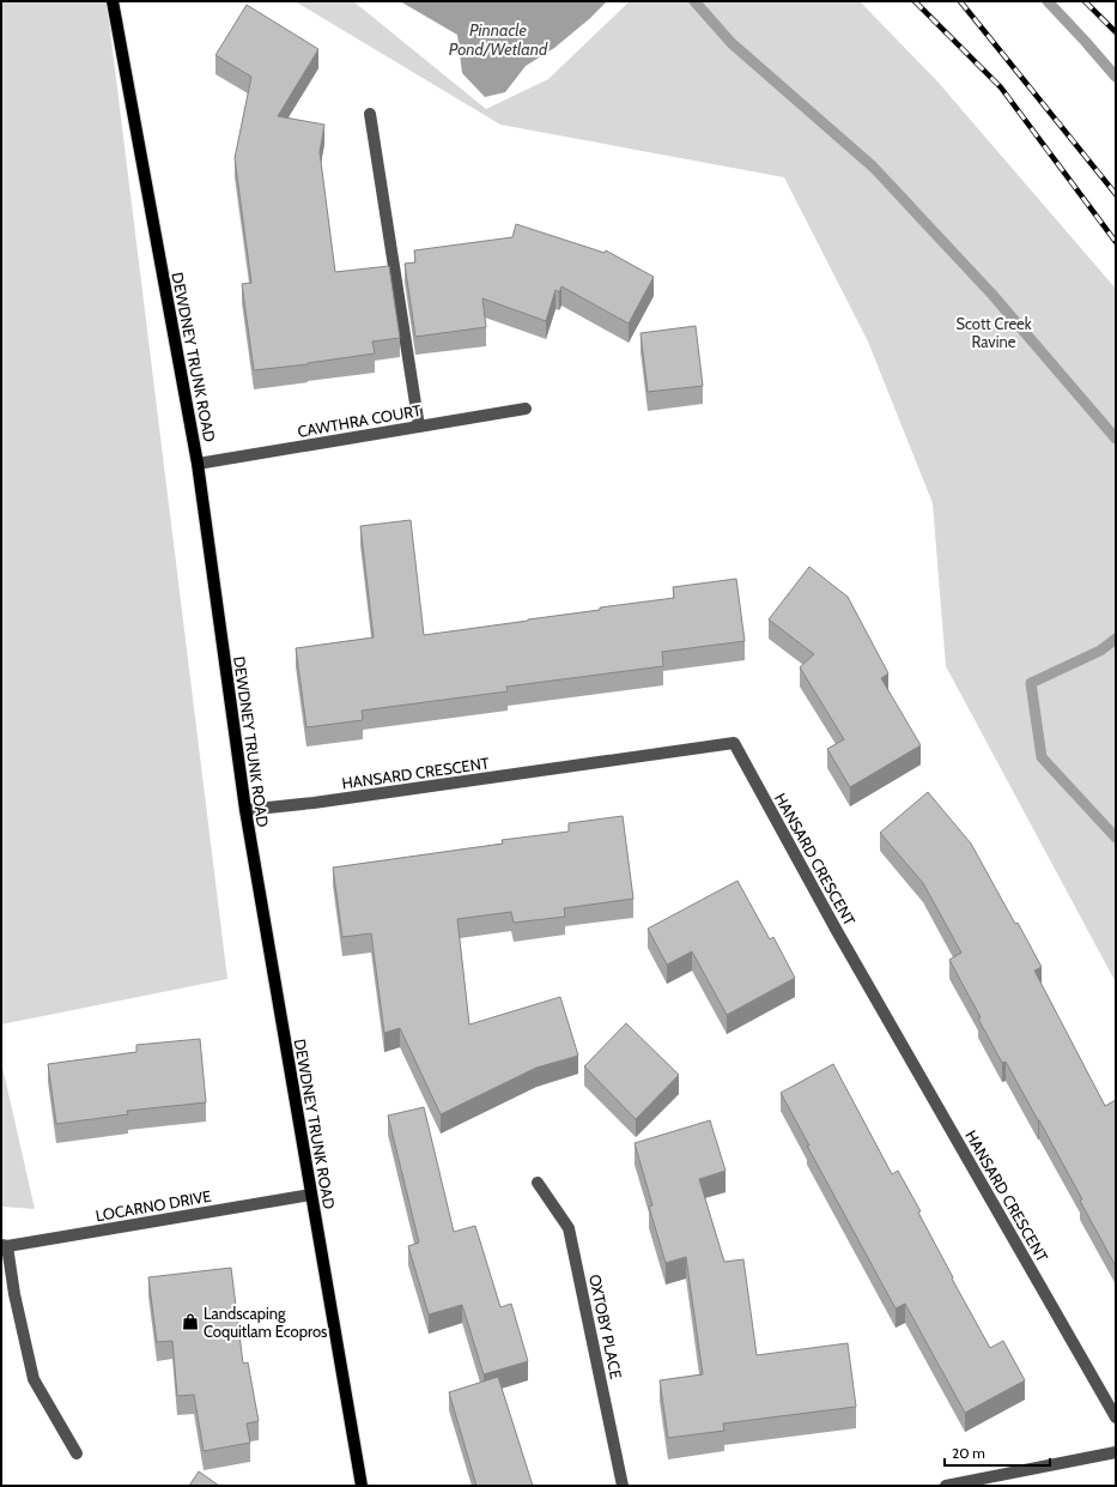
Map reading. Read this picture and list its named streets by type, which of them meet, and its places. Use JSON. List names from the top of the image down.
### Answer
{
  "streets": {
    "main road": ["DEWDNEY TRUNK ROAD"],
    "street": [
      "CAWTHRA COURT",
      "HANSARD CRESCENT",
      "LOCARNO DRIVE",
      "OXTOBY PLACE"
    ]
  },
  "crossings": [
    ["DEWDNEY TRUNK ROAD", "CAWTHRA COURT"],
    ["DEWDNEY TRUNK ROAD", "HANSARD CRESCENT"],
    ["DEWDNEY TRUNK ROAD", "LOCARNO DRIVE"]
  ],
  "water": ["Pinnacle Pond/Wetland"],
  "parks": ["Scott Creek Ravine"],
  "places": {
    "shop": ["Landscaping Coquitlam Ecopros"]
  },
  "scale_bar": "20 m"
}
